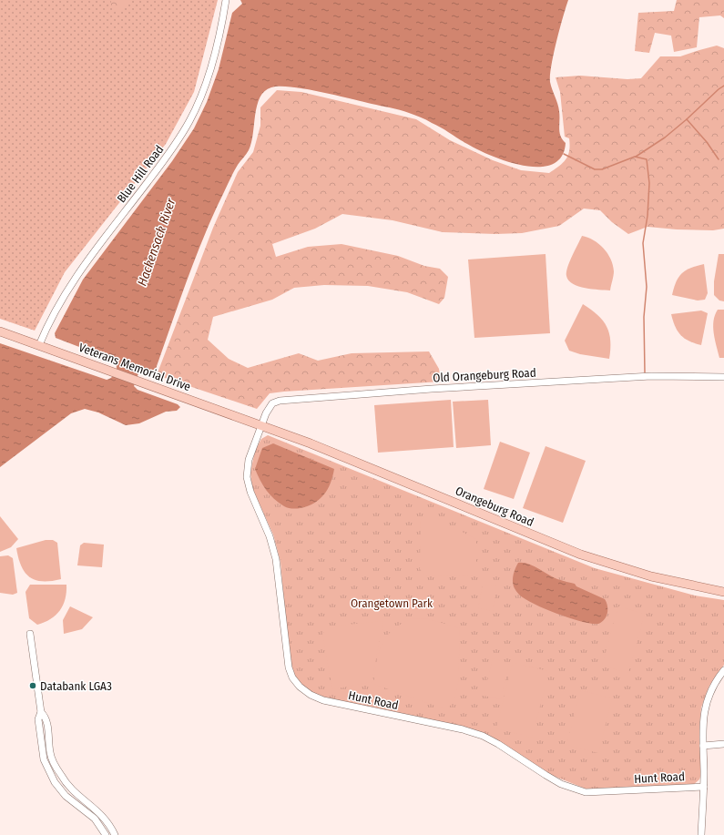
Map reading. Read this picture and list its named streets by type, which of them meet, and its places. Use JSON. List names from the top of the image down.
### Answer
{
  "streets": {
    "main road": ["Veterans Memorial Drive", "Orangeburg Road"],
    "street": ["Blue Hill Road", "Old Orangeburg Road", "Hunt Road"]
  },
  "crossings": [
    ["Blue Hill Road", "Veterans Memorial Drive"],
    ["Veterans Memorial Drive", "Old Orangeburg Road"],
    ["Veterans Memorial Drive", "Orangeburg Road"],
    ["Veterans Memorial Drive", "Hunt Road"],
    ["Old Orangeburg Road", "Orangeburg Road"],
    ["Old Orangeburg Road", "Hunt Road"],
    ["Orangeburg Road", "Hunt Road"]
  ],
  "water": ["Hackensack River"],
  "parks": ["Orangetown Park"],
  "places": ["Databank LGA3"]
}
